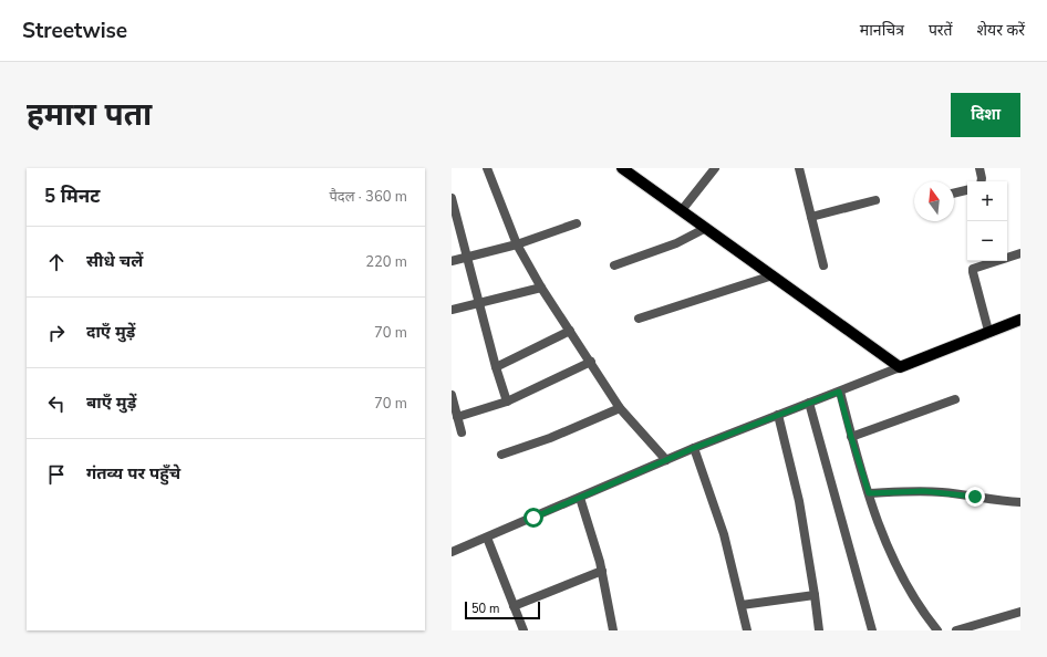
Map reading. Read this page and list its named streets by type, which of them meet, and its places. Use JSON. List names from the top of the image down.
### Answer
{
  "scale_bar": "50 m",
  "north": "top",
  "page": {
    "header": "Streetwise",
    "nav": ["मानचित्र", "परतें", "शेयर करें"],
    "buttons": "दिशा",
    "title": "हमारा पता",
    "heading": ["5 मिनट", "पैदल · 360 m"],
    "map_buttons": ["+", "−"],
    "list": [
      ["सीधे चलें", "220 m"],
      ["दाएँ मुड़ें", "70 m"],
      ["बाएँ मुड़ें", "70 m"],
      "गंतव्य पर पहुँचे"
    ],
    "scale": "50 m"
  }
}
